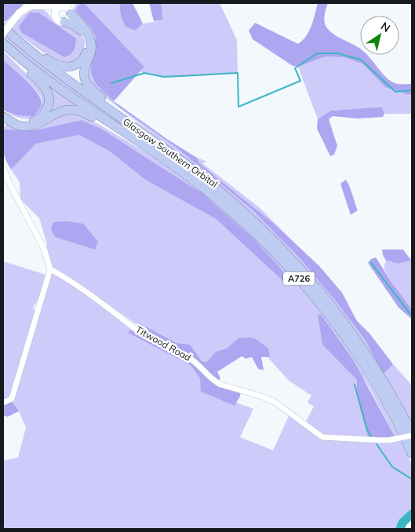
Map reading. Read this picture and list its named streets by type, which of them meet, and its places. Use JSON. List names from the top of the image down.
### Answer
{
  "streets": {
    "highway": ["Glasgow Southern Orbital", "A726"],
    "street": ["Titwood Road"]
  },
  "north": "top right"
}
